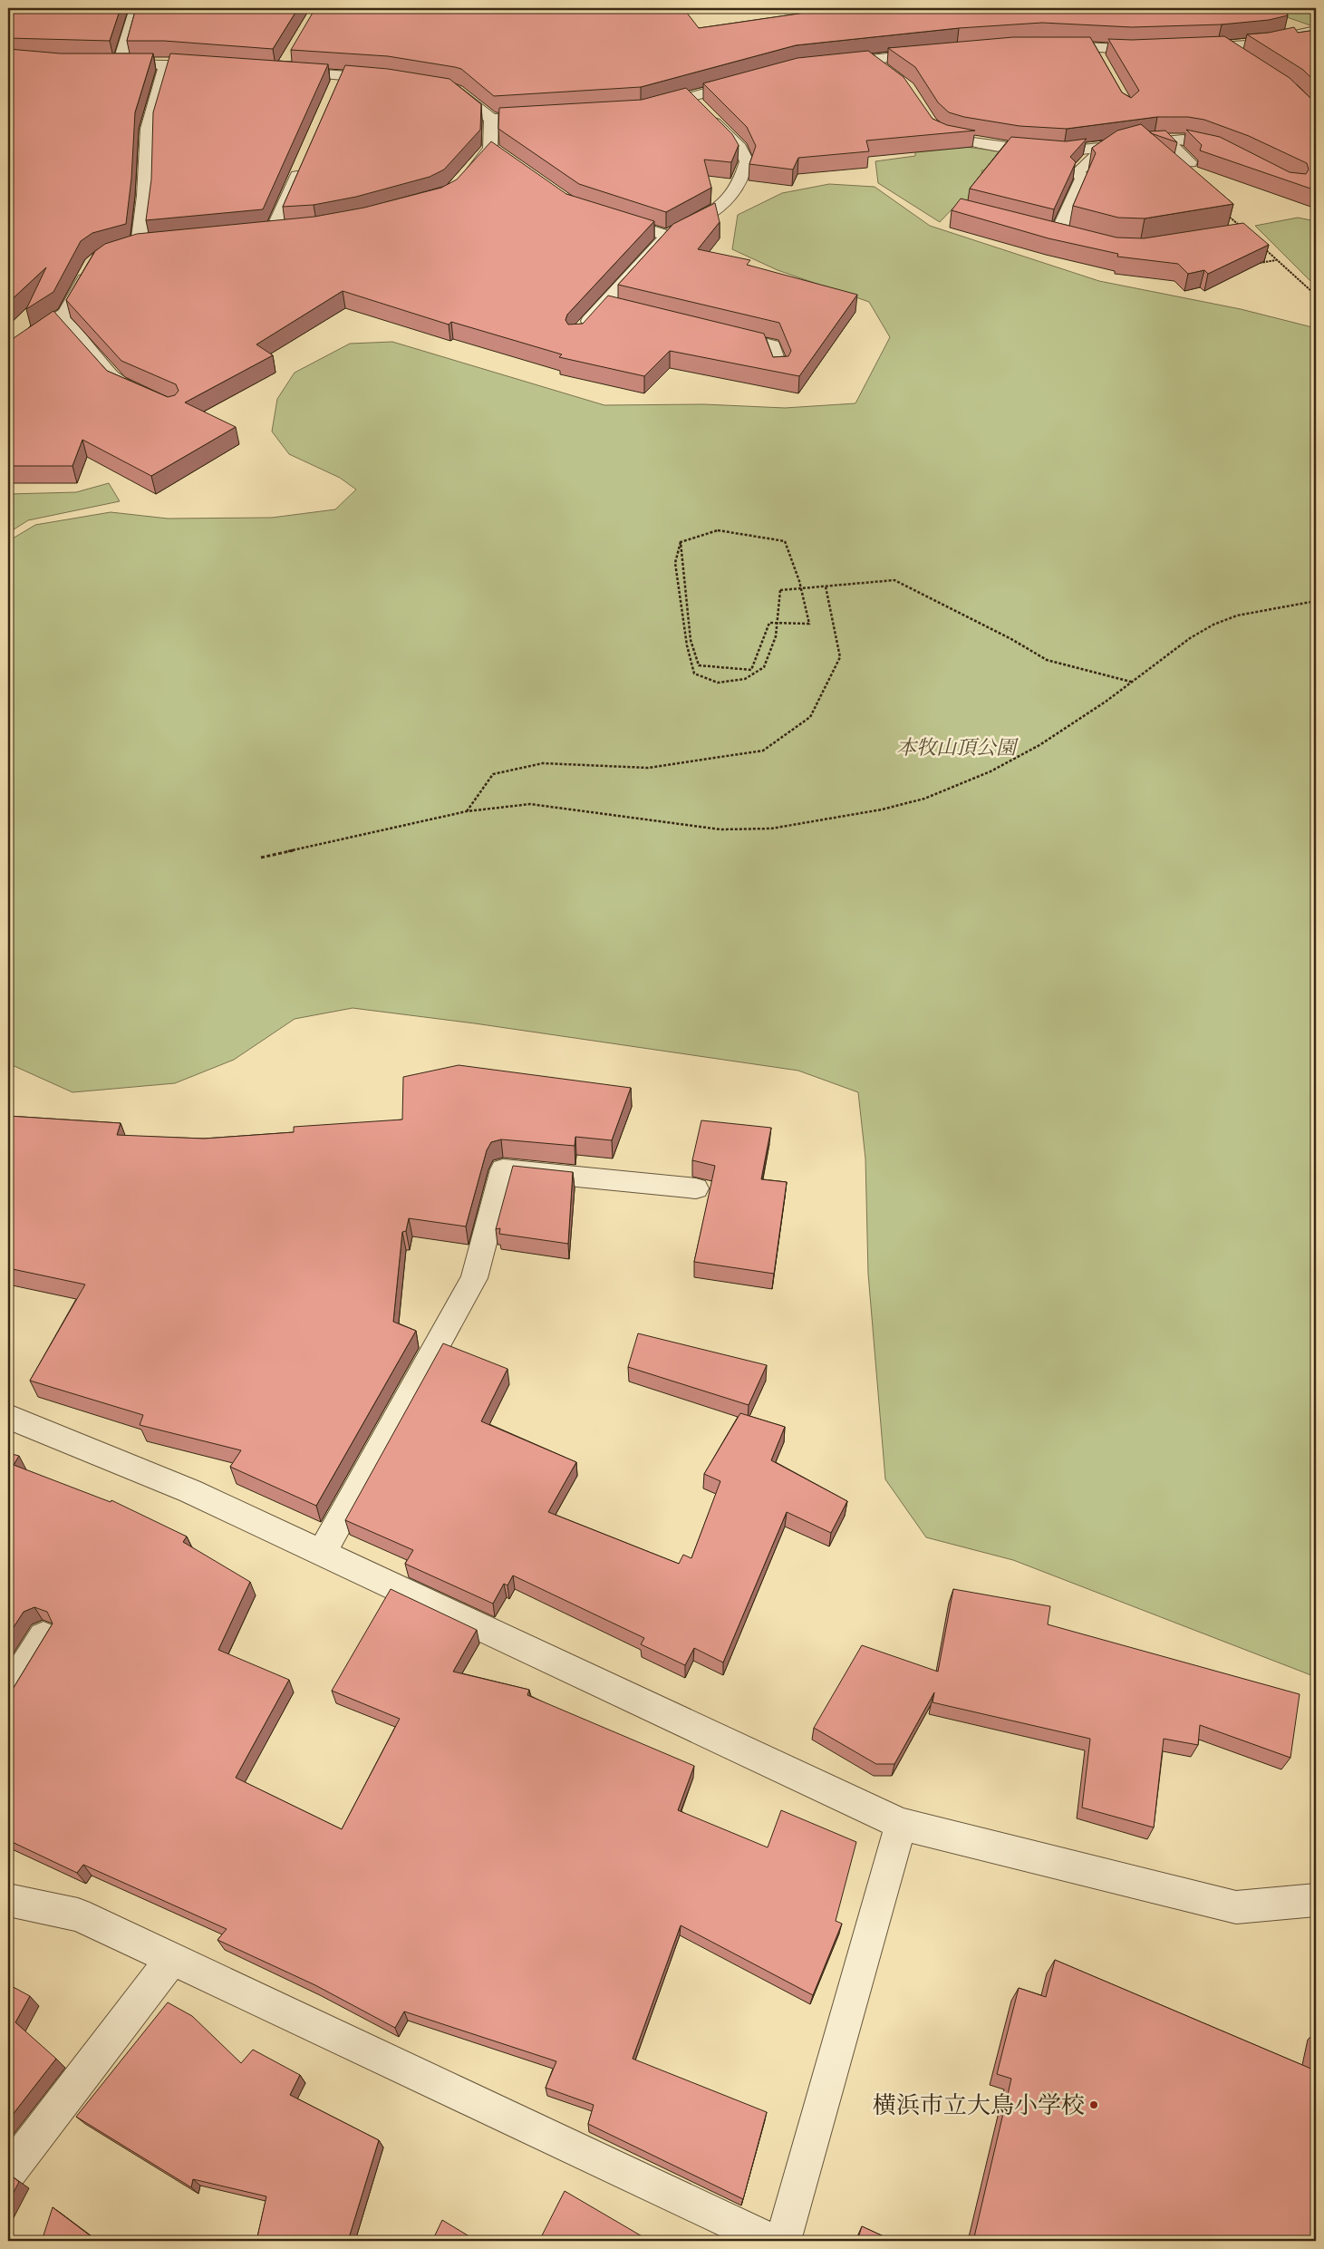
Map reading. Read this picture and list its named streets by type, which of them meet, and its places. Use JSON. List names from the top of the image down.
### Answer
{
  "parks": ["本牧山頂公園"],
  "places": ["横浜市立大鳥小学校"]
}
